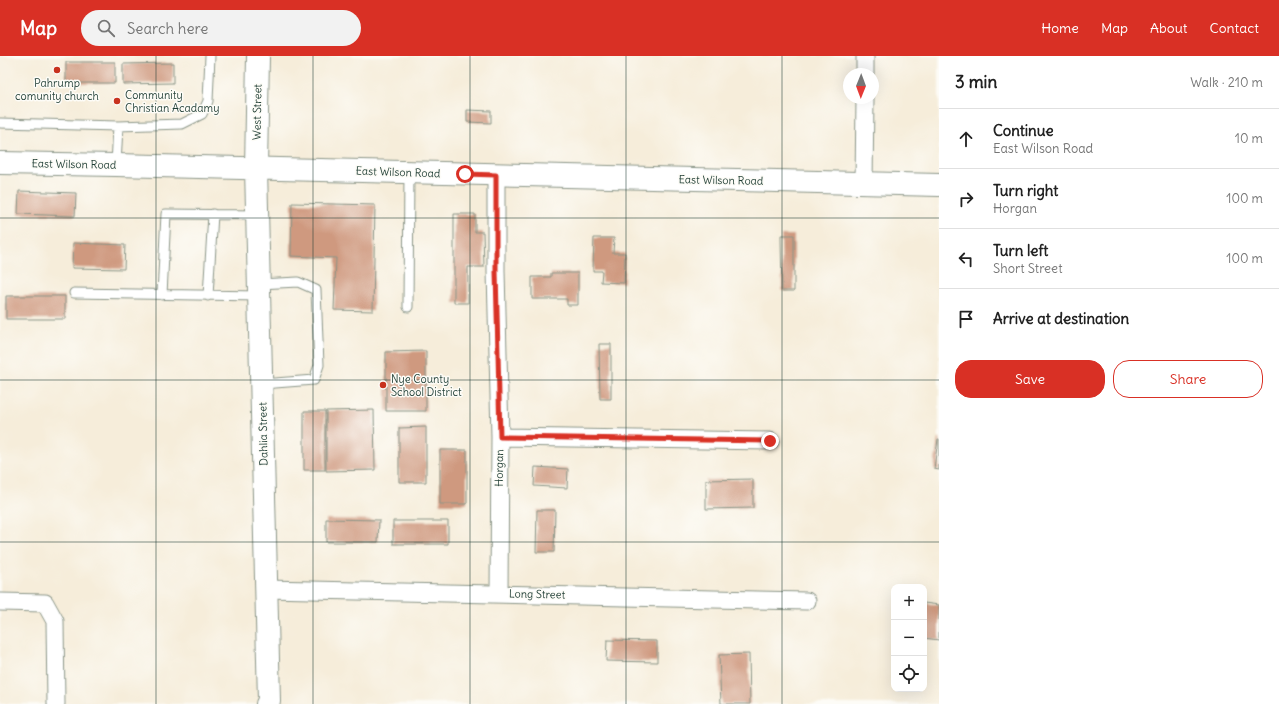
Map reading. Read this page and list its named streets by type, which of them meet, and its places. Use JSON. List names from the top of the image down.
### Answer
{
  "streets": {
    "street": [
      "West Street",
      "East Wilson Road",
      "Dahlia Street",
      "Horgan",
      "Long Street"
    ]
  },
  "crossings": [
    ["West Street", "East Wilson Road"],
    ["West Street", "Dahlia Street"],
    ["East Wilson Road", "Dahlia Street"],
    ["East Wilson Road", "Horgan"],
    ["Dahlia Street", "Long Street"],
    ["Horgan", "Long Street"]
  ],
  "places": ["Pahrump comunity church", "Community Christian Acadamy", "Nye County School District"],
  "north": "bottom",
  "page": {
    "header": "Map",
    "search": "Search here",
    "nav": [
      "Home",
      "Map",
      "About",
      "Contact"
    ],
    "heading": ["3 min", "Walk · 210 m"],
    "list": [
      ["Continue", "East Wilson Road", "10 m"],
      ["Turn right", "Horgan", "100 m"],
      ["Turn left", "Short Street", "100 m"],
      "Arrive at destination"
    ],
    "buttons": ["Save", "Share"],
    "map_buttons": ["+", "−"]
  }
}
